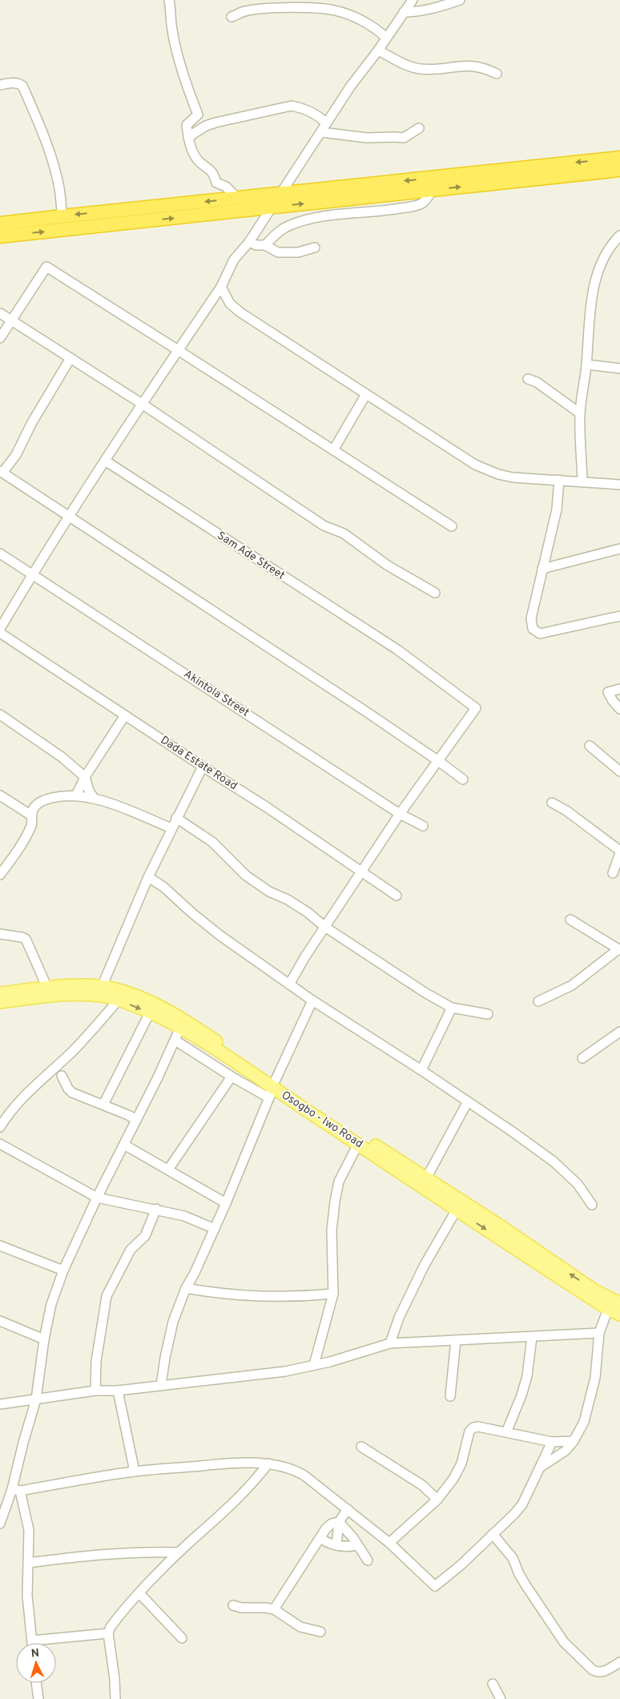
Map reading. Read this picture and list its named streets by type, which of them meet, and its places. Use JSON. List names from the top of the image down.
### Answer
{
  "streets": {
    "main road": ["Osogbo - Iwo Road"],
    "street": ["Sam Ade Street", "Akintola Street", "Dada Estate Road"]
  },
  "north": "top"
}
